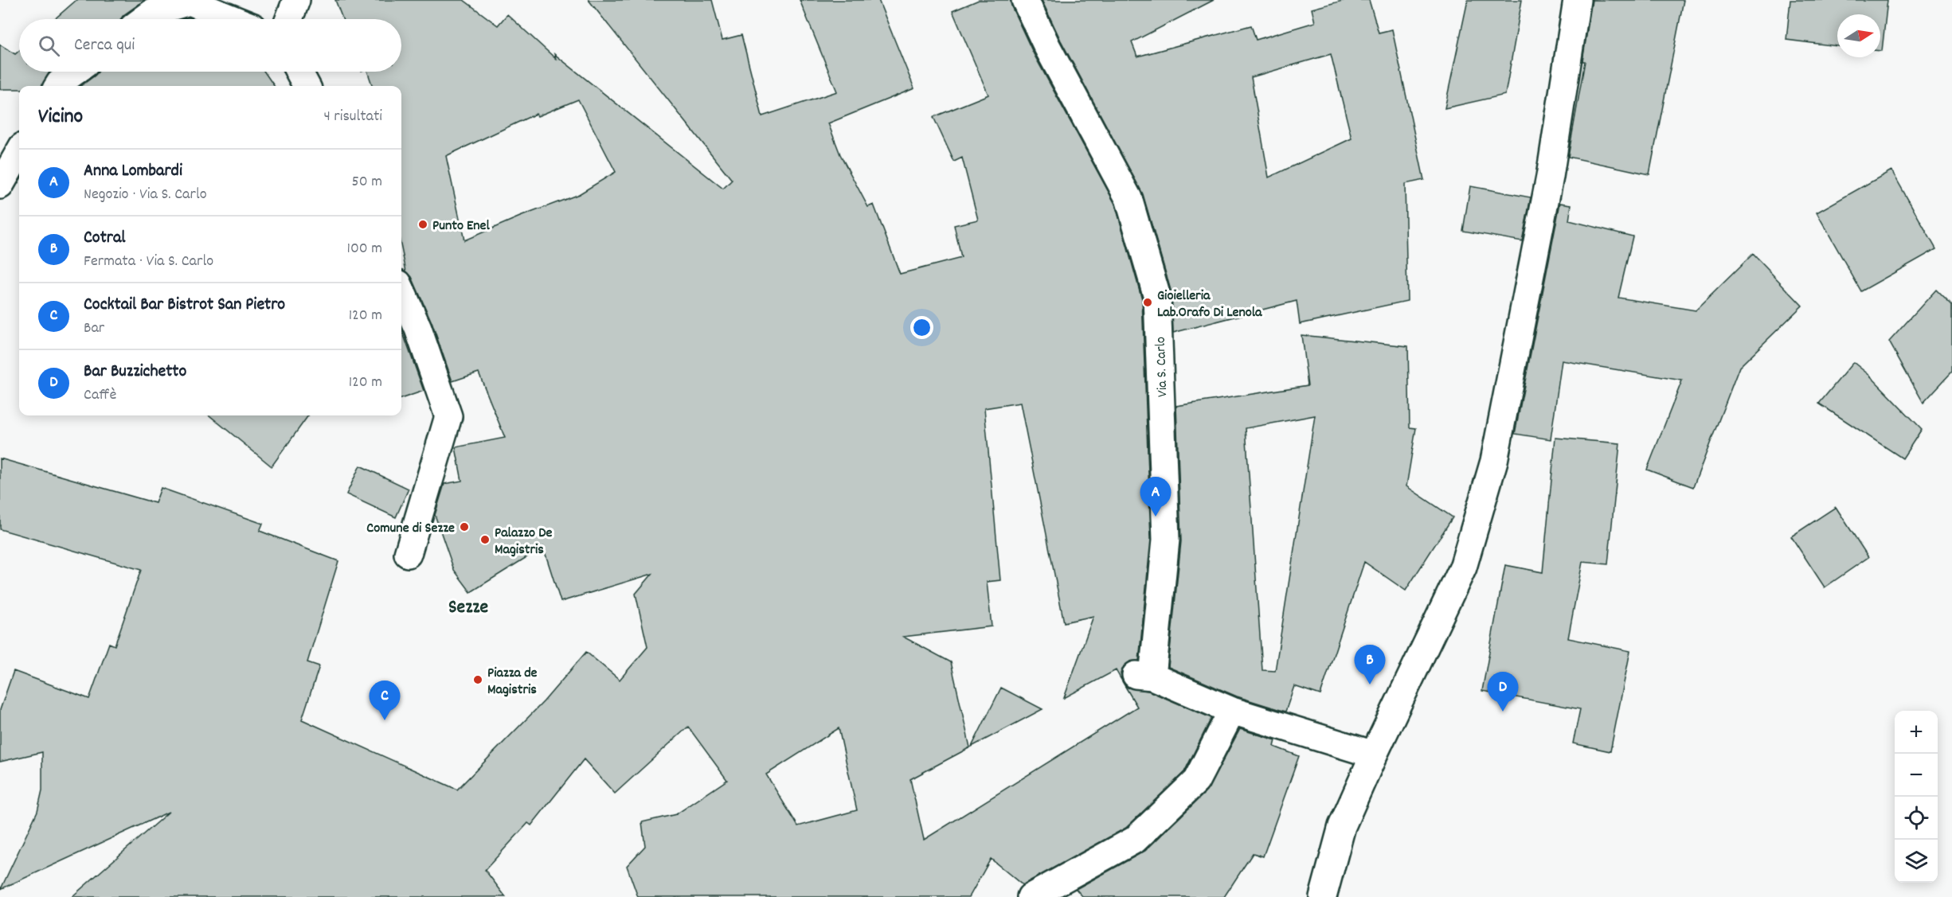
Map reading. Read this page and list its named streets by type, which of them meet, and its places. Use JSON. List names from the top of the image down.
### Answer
{
  "streets": {
    "street": ["Via S. Carlo"]
  },
  "districts": ["Sezze"],
  "places": [
    "Punto Enel",
    "Gioielleria Lab.Orafo Di Lenola",
    "Comune di Sezze",
    "Palazzo De Magistris",
    "Piazza de Magistris"
  ],
  "north": "right",
  "page": {
    "search": "Cerca qui",
    "heading": ["Vicino", "4 risultati"],
    "list": [
      {
        "mark": "A",
        "name": "Anna Lombardi",
        "note": "Negozio · Via S. Carlo",
        "value": "50 m"
      },
      {
        "mark": "B",
        "name": "Cotral",
        "note": "Fermata · Via S. Carlo",
        "value": "100 m"
      },
      {
        "mark": "C",
        "name": "Cocktail Bar Bistrot San Pietro",
        "note": "Bar",
        "value": "120 m"
      },
      {
        "mark": "D",
        "name": "Bar Buzzichetto",
        "note": "Caffè",
        "value": "120 m"
      }
    ],
    "pins": [
      "A",
      "B",
      "D",
      "C"
    ],
    "map_buttons": ["+", "−"]
  }
}
